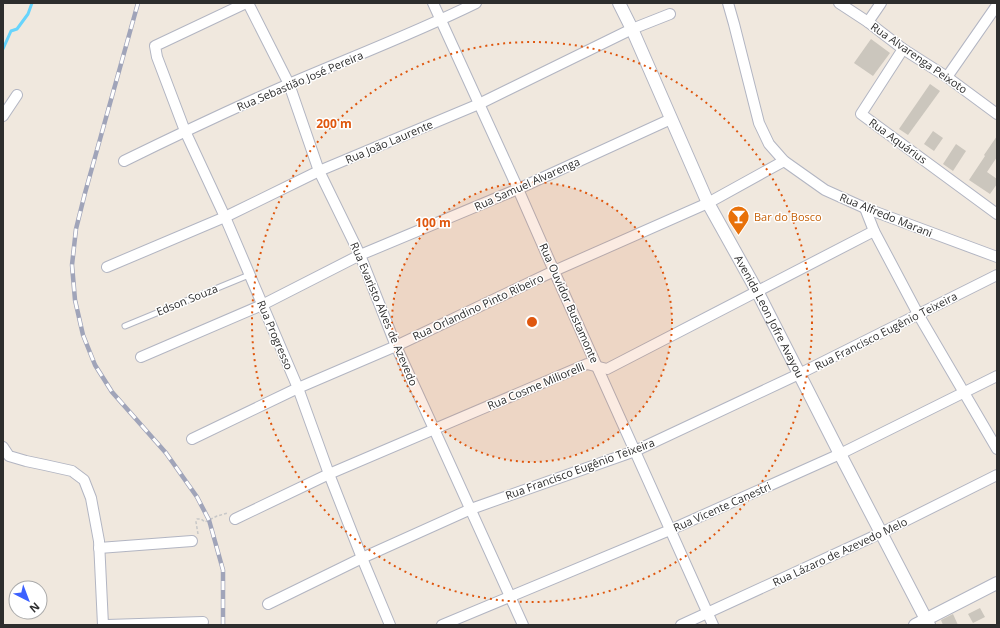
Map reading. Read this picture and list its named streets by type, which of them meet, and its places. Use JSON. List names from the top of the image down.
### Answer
{
  "streets": {
    "street": [
      "Rua Alvarenga Peixoto",
      "Rua Sebastião José Pereira",
      "Rua Aquárius",
      "Rua João Laurente",
      "Rua Samuel Alvarenga",
      "Rua Alfredo Marani",
      "Rua Ouvidor Bustamonte",
      "Rua Orlandino Pinto Ribeiro",
      "Rua Evaristo Alves de Azevedo",
      "Avenida Leon Jofre Avayou",
      "Rua Francisco Eugênio Teixeira",
      "Rua Progresso",
      "Rua Cosme Miliorelli",
      "Rua Vicente Canestri",
      "Rua Lázaro de Azevedo Melo"
    ],
    "lane": ["Edson Souza"]
  },
  "crossings": [
    ["Rua Alvarenga Peixoto", "Rua Aquárius"],
    ["Rua Sebastião José Pereira", "Rua Ouvidor Bustamonte"],
    ["Rua Sebastião José Pereira", "Rua Evaristo Alves de Azevedo"],
    ["Rua Sebastião José Pereira", "Rua Progresso"],
    ["Rua João Laurente", "Rua Ouvidor Bustamonte"],
    ["Rua João Laurente", "Rua Evaristo Alves de Azevedo"],
    ["Rua João Laurente", "Avenida Leon Jofre Avayou"],
    ["Rua João Laurente", "Rua Progresso"],
    ["Rua Samuel Alvarenga", "Rua Ouvidor Bustamonte"],
    ["Rua Samuel Alvarenga", "Rua Evaristo Alves de Azevedo"],
    ["Rua Samuel Alvarenga", "Avenida Leon Jofre Avayou"],
    ["Rua Samuel Alvarenga", "Rua Progresso"],
    ["Rua Alfredo Marani", "Rua Orlandino Pinto Ribeiro"],
    ["Edson Souza", "Rua Progresso"],
    ["Rua Ouvidor Bustamonte", "Rua Orlandino Pinto Ribeiro"],
    ["Rua Ouvidor Bustamonte", "Rua Francisco Eugênio Teixeira"],
    ["Rua Ouvidor Bustamonte", "Rua Cosme Miliorelli"],
    ["Rua Ouvidor Bustamonte", "Rua Vicente Canestri"],
    ["Rua Ouvidor Bustamonte", "Rua Lázaro de Azevedo Melo"],
    ["Rua Orlandino Pinto Ribeiro", "Rua Evaristo Alves de Azevedo"],
    ["Rua Orlandino Pinto Ribeiro", "Avenida Leon Jofre Avayou"],
    ["Rua Orlandino Pinto Ribeiro", "Rua Progresso"],
    ["Rua Evaristo Alves de Azevedo", "Rua Francisco Eugênio Teixeira"],
    ["Rua Evaristo Alves de Azevedo", "Rua Progresso"],
    ["Rua Evaristo Alves de Azevedo", "Rua Cosme Miliorelli"],
    ["Rua Evaristo Alves de Azevedo", "Rua Vicente Canestri"],
    ["Avenida Leon Jofre Avayou", "Rua Francisco Eugênio Teixeira"],
    ["Avenida Leon Jofre Avayou", "Rua Cosme Miliorelli"],
    ["Avenida Leon Jofre Avayou", "Rua Vicente Canestri"],
    ["Avenida Leon Jofre Avayou", "Rua Lázaro de Azevedo Melo"],
    ["Rua Francisco Eugênio Teixeira", "Rua Progresso"],
    ["Rua Progresso", "Rua Cosme Miliorelli"]
  ],
  "places": {
    "bar": ["Bar do Bosco"]
  },
  "north": "bottom right",
  "rings": ["200 m", "100 m"]
}
